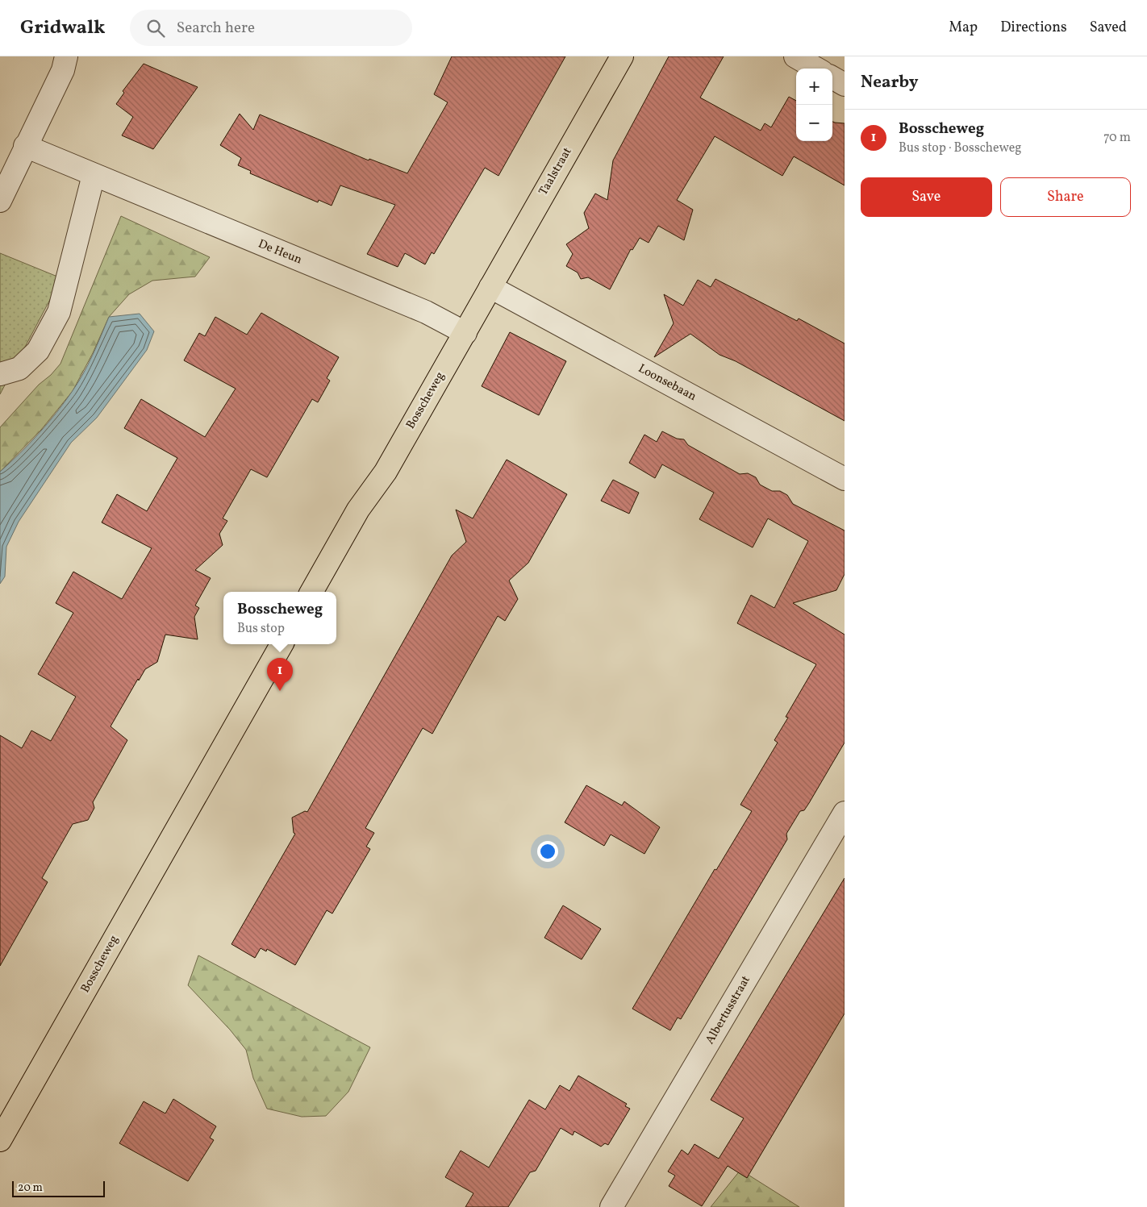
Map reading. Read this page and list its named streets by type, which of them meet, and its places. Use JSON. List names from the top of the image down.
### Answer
{
  "streets": {
    "main road": ["Taalstraat", "Bosscheweg"],
    "street": ["De Heun", "Loonsebaan", "Albertusstraat"]
  },
  "crossings": [
    ["Taalstraat", "Loonsebaan"],
    ["Taalstraat", "Bosscheweg"],
    ["De Heun", "Bosscheweg"],
    ["Loonsebaan", "Bosscheweg"]
  ],
  "scale_bar": "20 m",
  "page": {
    "header": "Gridwalk",
    "search": "Search here",
    "nav": ["Map", "Directions", "Saved"],
    "heading": "Nearby",
    "map_buttons": ["+", "−"],
    "list": [
      {
        "mark": "1",
        "name": "Bosscheweg",
        "note": "Bus stop · Bosscheweg",
        "value": "70 m"
      }
    ],
    "buttons": ["Save", "Share"],
    "popup": ["Bosscheweg", "Bus stop"],
    "pins": "1",
    "scale": "20 m"
  }
}
